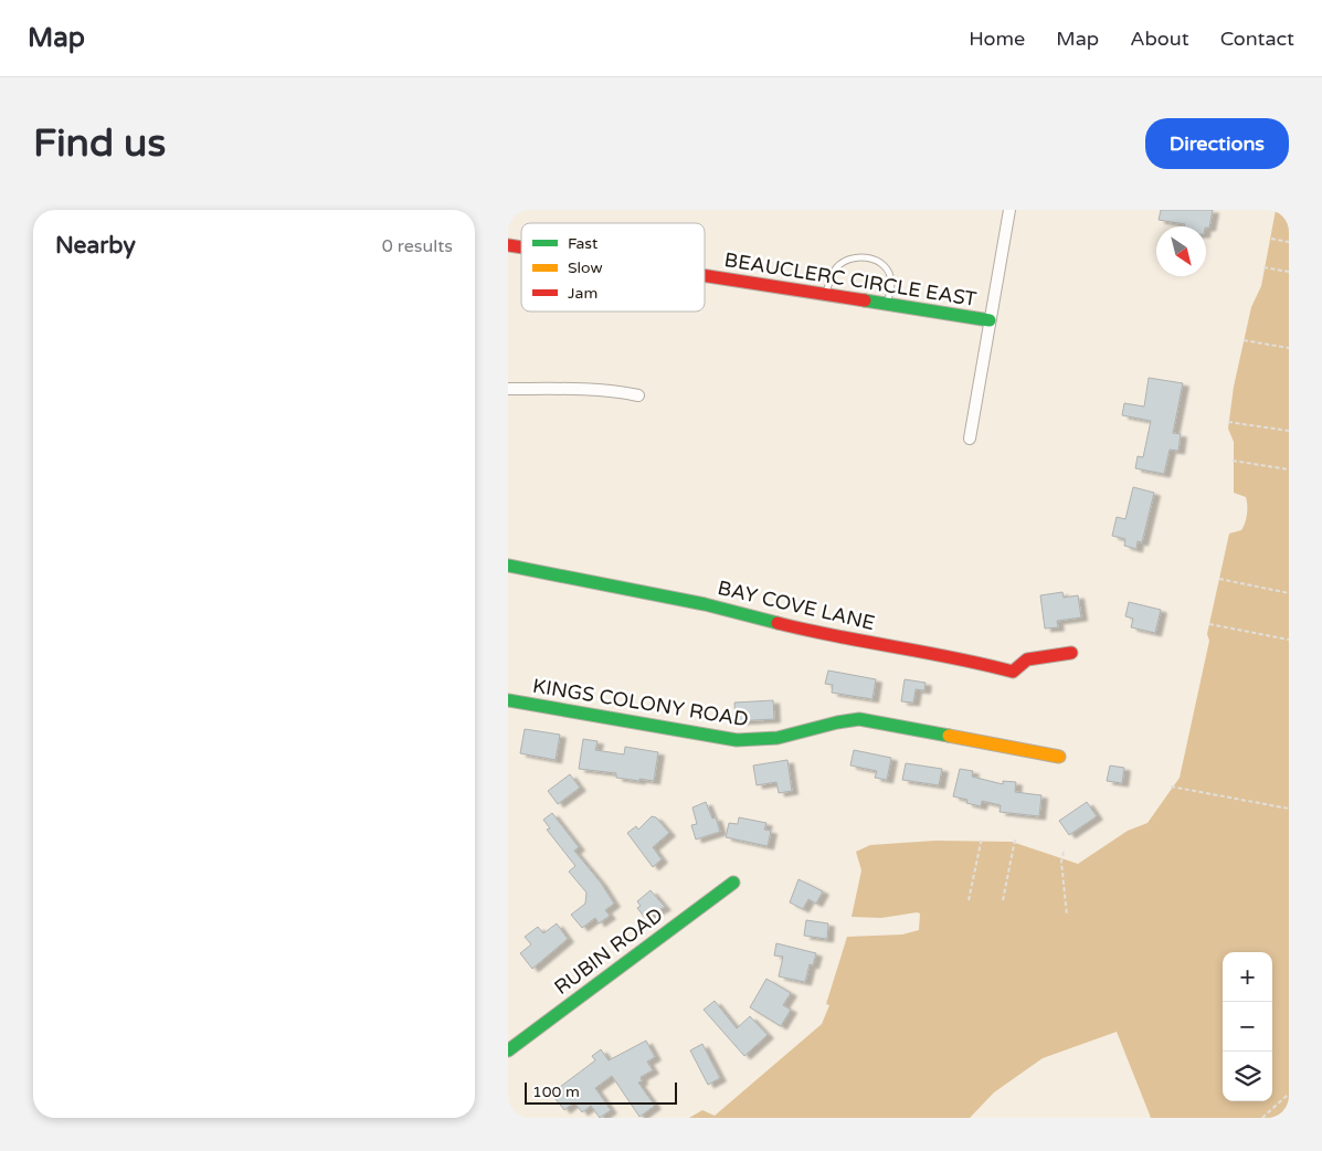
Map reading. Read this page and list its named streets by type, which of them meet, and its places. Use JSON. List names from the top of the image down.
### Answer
{
  "streets": {
    "street": [
      "BEAUCLERC CIRCLE EAST",
      "BAY COVE LANE",
      "KINGS COLONY ROAD",
      "RUBIN ROAD"
    ]
  },
  "legend": ["Fast", "Slow", "Jam"],
  "scale_bar": "100 m",
  "north": "bottom right",
  "page": {
    "header": "Map",
    "nav": [
      "Home",
      "Map",
      "About",
      "Contact"
    ],
    "buttons": "Directions",
    "title": "Find us",
    "heading": ["Nearby", "0 results"],
    "map_buttons": ["+", "−"],
    "scale": "100 m"
  }
}
